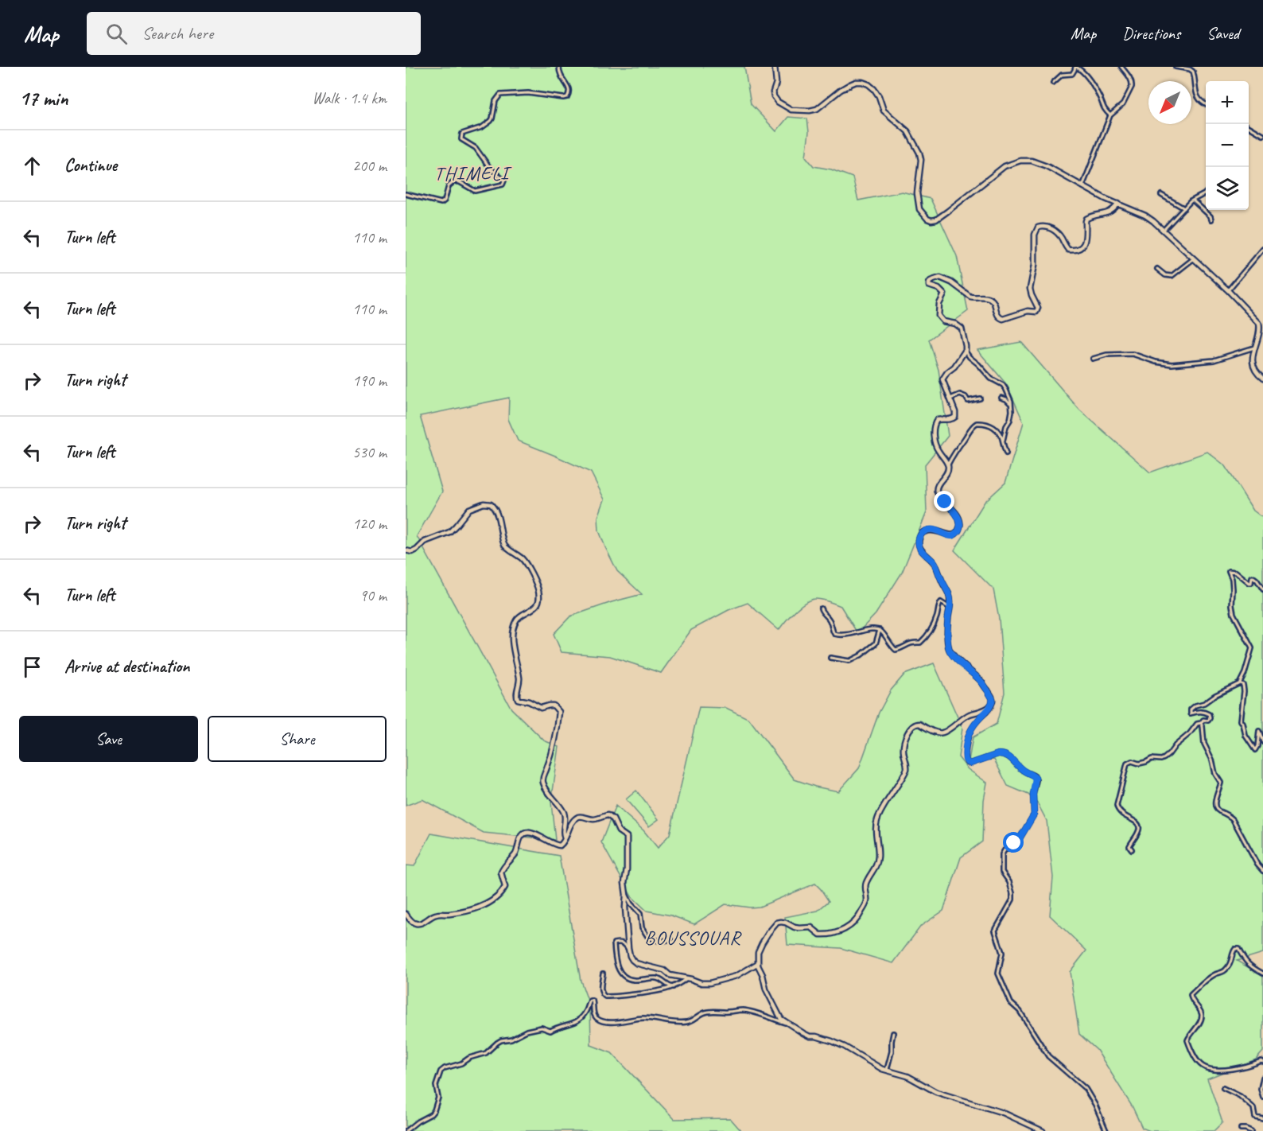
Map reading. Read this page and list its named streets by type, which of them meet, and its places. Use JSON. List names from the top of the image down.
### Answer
{
  "districts": ["THIMELI", "BOUSSOUAR"],
  "north": "bottom left",
  "page": {
    "header": "Map",
    "search": "Search here",
    "nav": ["Map", "Directions", "Saved"],
    "heading": ["17 min", "Walk · 1.4 km"],
    "map_buttons": ["+", "−"],
    "list": [
      ["Continue", "200 m"],
      ["Turn left", "110 m"],
      ["Turn left", "110 m"],
      ["Turn right", "190 m"],
      ["Turn left", "530 m"],
      ["Turn right", "120 m"],
      ["Turn left", "90 m"],
      "Arrive at destination"
    ],
    "buttons": ["Save", "Share"]
  }
}
